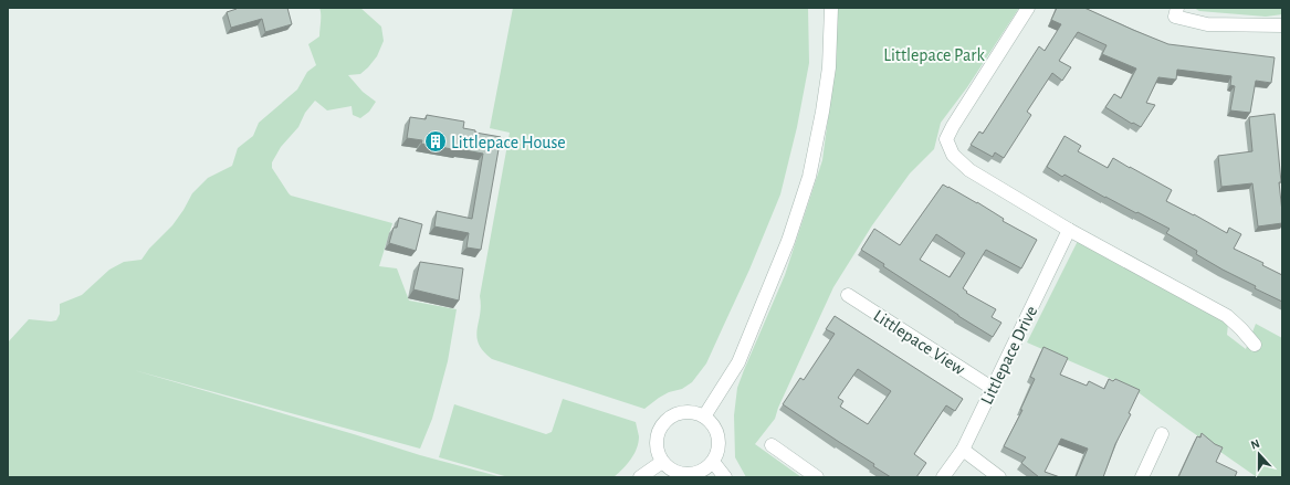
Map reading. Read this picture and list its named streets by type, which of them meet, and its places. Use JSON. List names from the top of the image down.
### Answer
{
  "streets": {
    "street": ["Littlepace View", "Littlepace Drive"]
  },
  "crossings": [
    ["Littlepace View", "Littlepace Drive"]
  ],
  "parks": ["Littlepace Park"],
  "places": {
    "building": ["Littlepace House"]
  },
  "north": "top"
}
